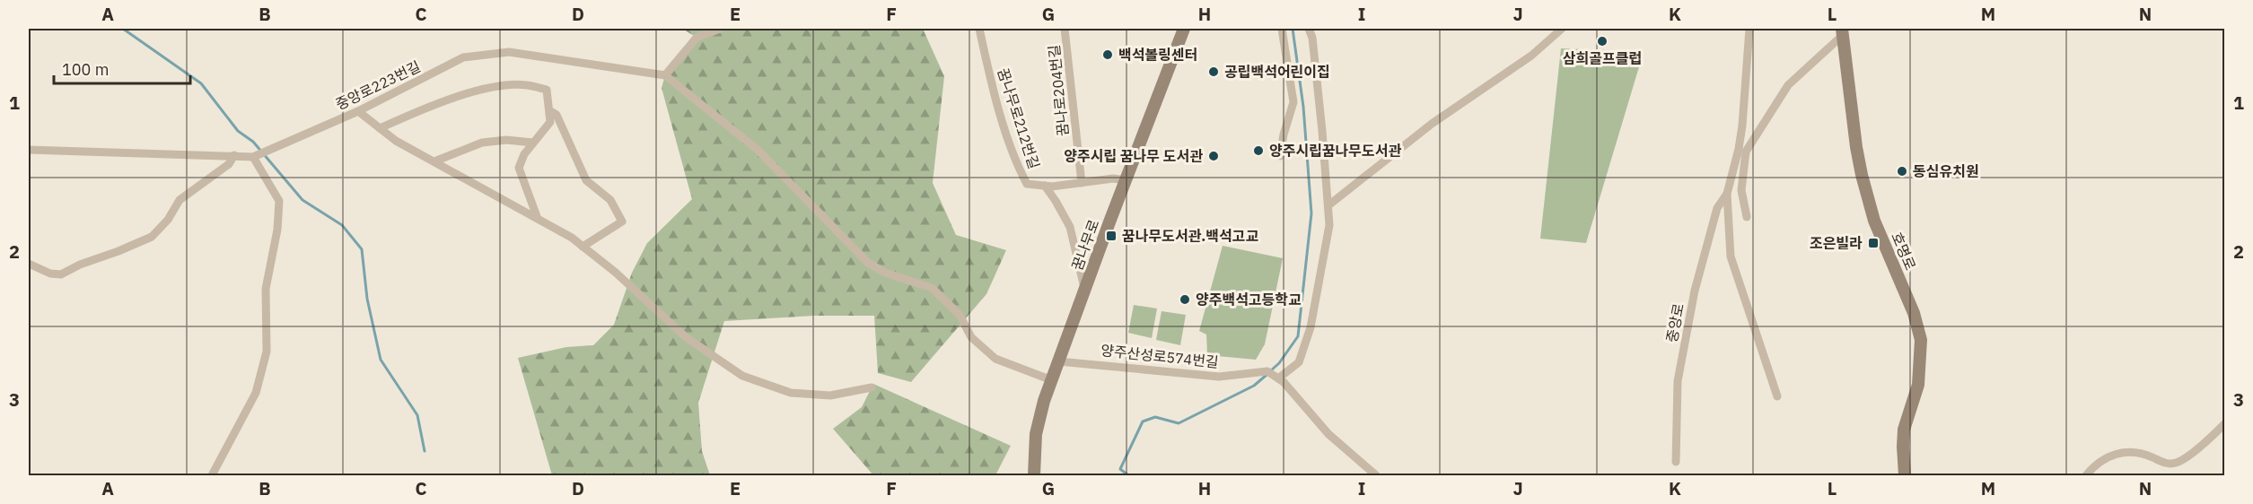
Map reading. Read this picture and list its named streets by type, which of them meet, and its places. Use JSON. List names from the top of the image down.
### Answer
{
  "streets": {
    "street": [
      "중앙로223번길",
      "꿈나로204번길",
      "꿈나무로212번길",
      "꿈나무로",
      "호명로",
      "중앙로",
      "양주산성로574번길"
    ]
  },
  "crossings": [
    ["꿈나무로212번길", "꿈나무로"],
    ["꿈나무로", "양주산성로574번길"]
  ],
  "places": {
    "other": [
      "삼희골프클럽",
      "백석볼링센터",
      "공립백석어린이집",
      "양주시립꿈나무도서관",
      "양주시립 꿈나무 도서관",
      "동심유치원",
      "양주백석고등학교"
    ],
    "transit": ["꿈나무도서관.백석고교", "조은빌라"]
  },
  "scale_bar": "100 m",
  "grid": {
    "columns": [
      "A",
      "B",
      "C",
      "D",
      "E",
      "F",
      "G",
      "H",
      "I",
      "J",
      "K",
      "L",
      "M",
      "N"
    ],
    "rows": ["1", "2", "3"]
  }
}
